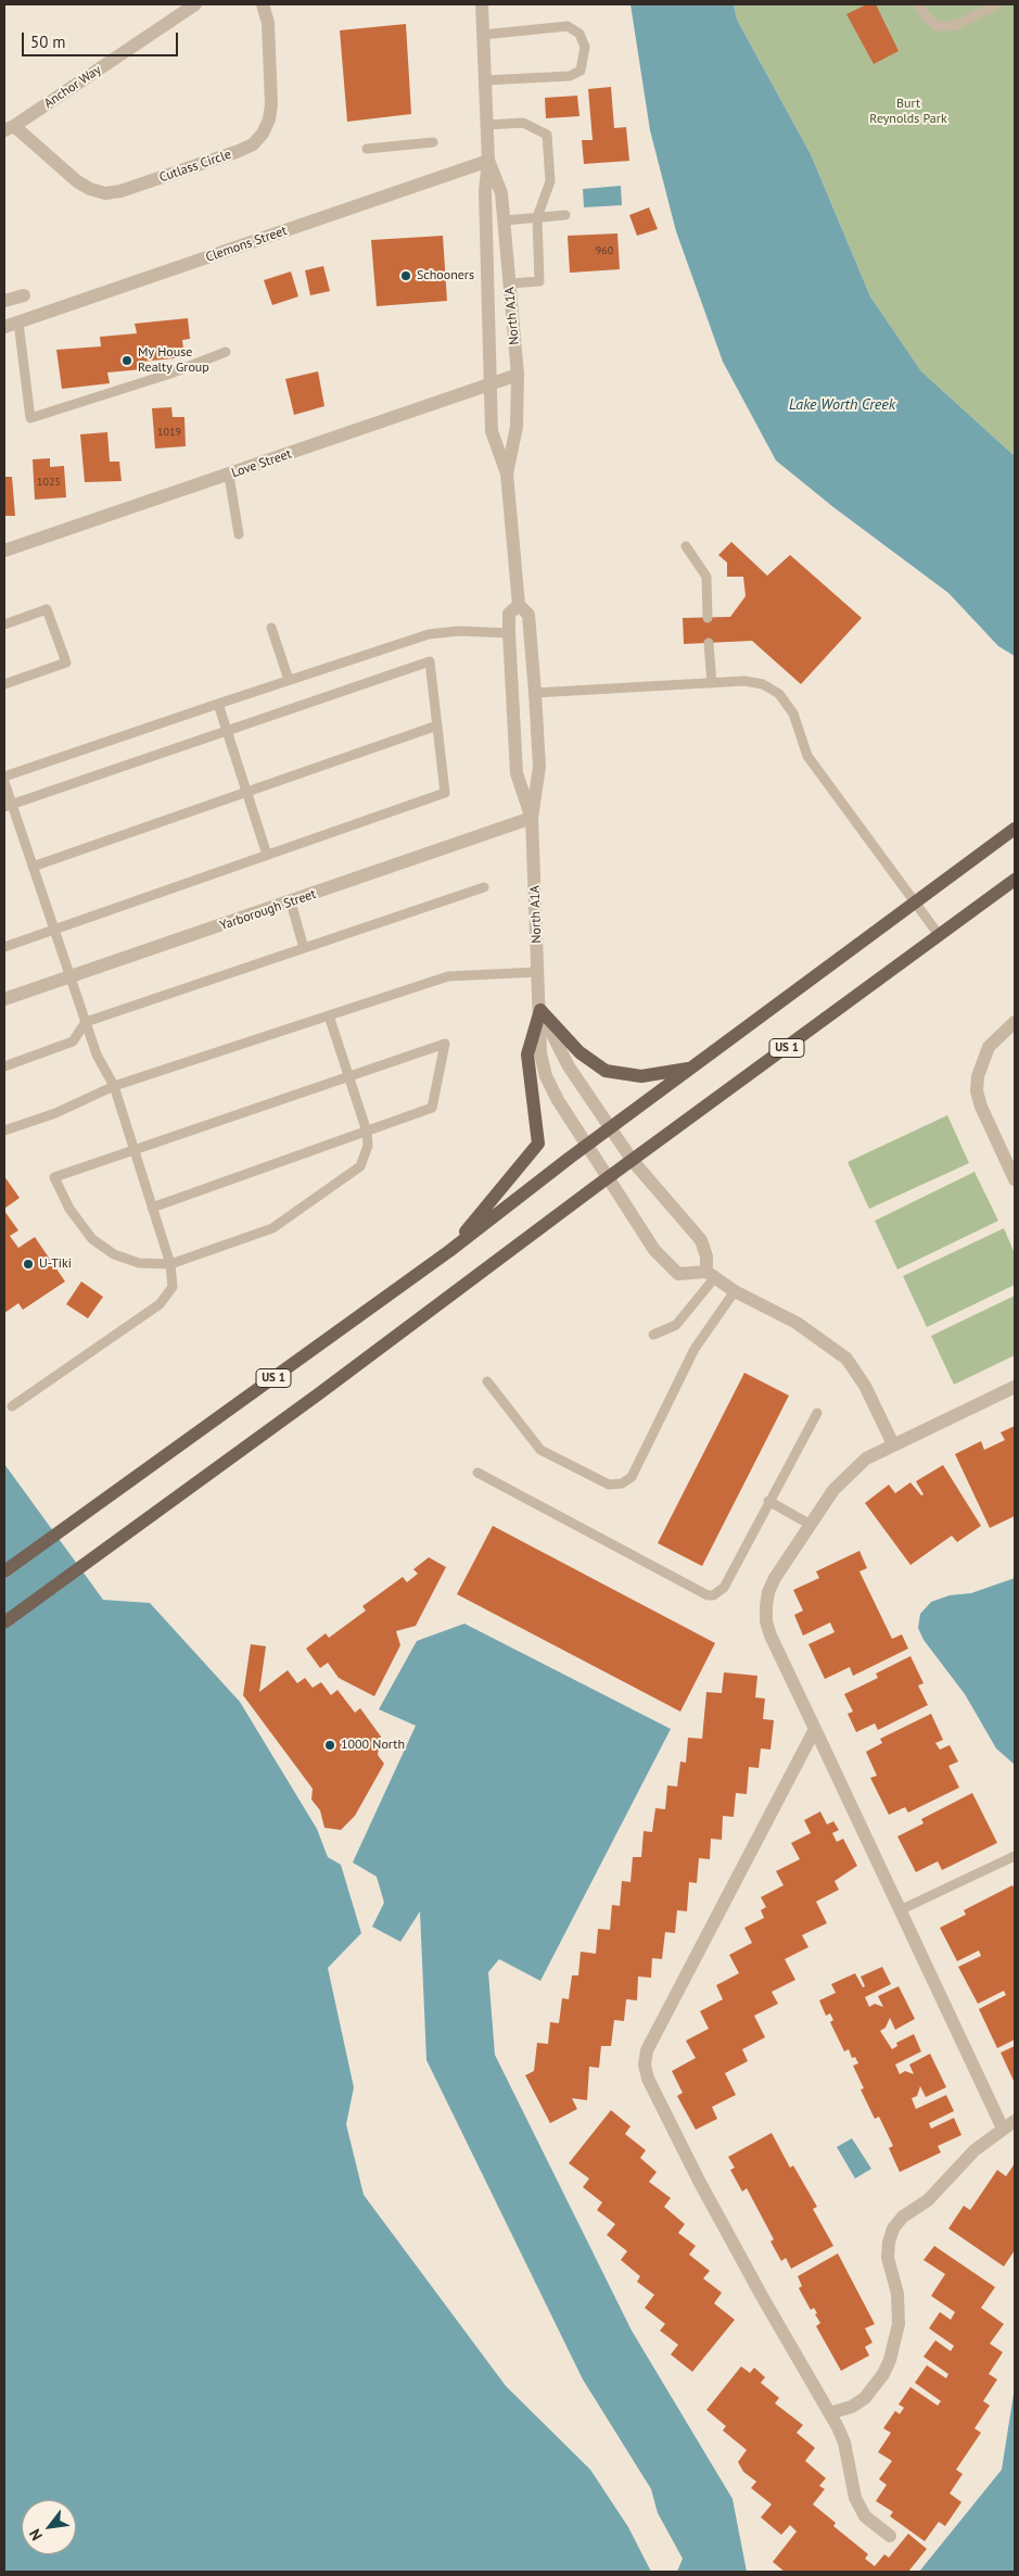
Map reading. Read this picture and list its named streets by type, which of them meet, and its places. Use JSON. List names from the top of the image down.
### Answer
{
  "streets": {
    "main road": ["US 1"],
    "street": [
      "Anchor Way",
      "Cutlass Circle",
      "Clemons Street",
      "North A1A",
      "Love Street",
      "Yarborough Street"
    ]
  },
  "crossings": [
    ["Anchor Way", "Cutlass Circle"],
    ["Clemons Street", "North A1A"],
    ["North A1A", "Love Street"],
    ["North A1A", "Yarborough Street"],
    ["North A1A", "US 1"]
  ],
  "water": ["Lake Worth Creek"],
  "parks": ["Burt Reynolds Park"],
  "places": [
    "Schooners",
    "My House Realty Group",
    "U-Tiki",
    "1000 North"
  ],
  "house_numbers": ["960", "1019", "1025"],
  "scale_bar": "50 m",
  "north": "bottom left"
}
